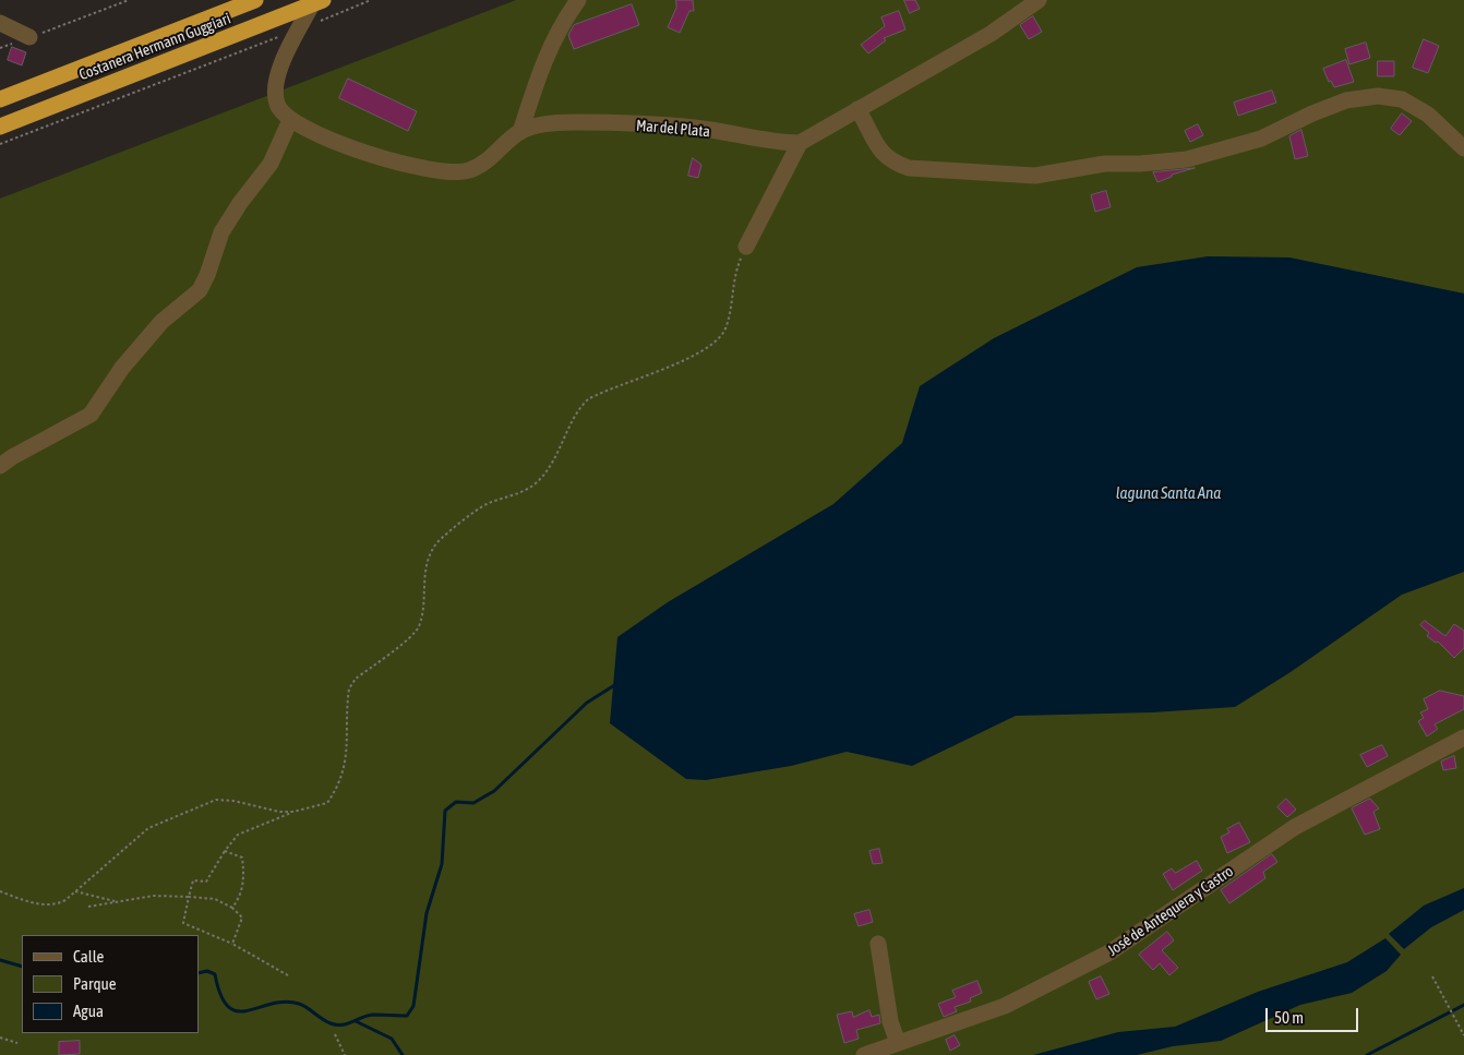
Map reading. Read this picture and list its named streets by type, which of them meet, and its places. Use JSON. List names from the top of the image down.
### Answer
{
  "streets": {
    "highway": ["Costanera Hermann Guggiari"],
    "street": ["Mar del Plata", "José de Antequera y Castro"]
  },
  "water": ["laguna Santa Ana"],
  "legend": ["Calle", "Parque", "Agua"],
  "scale_bar": "50 m"
}
